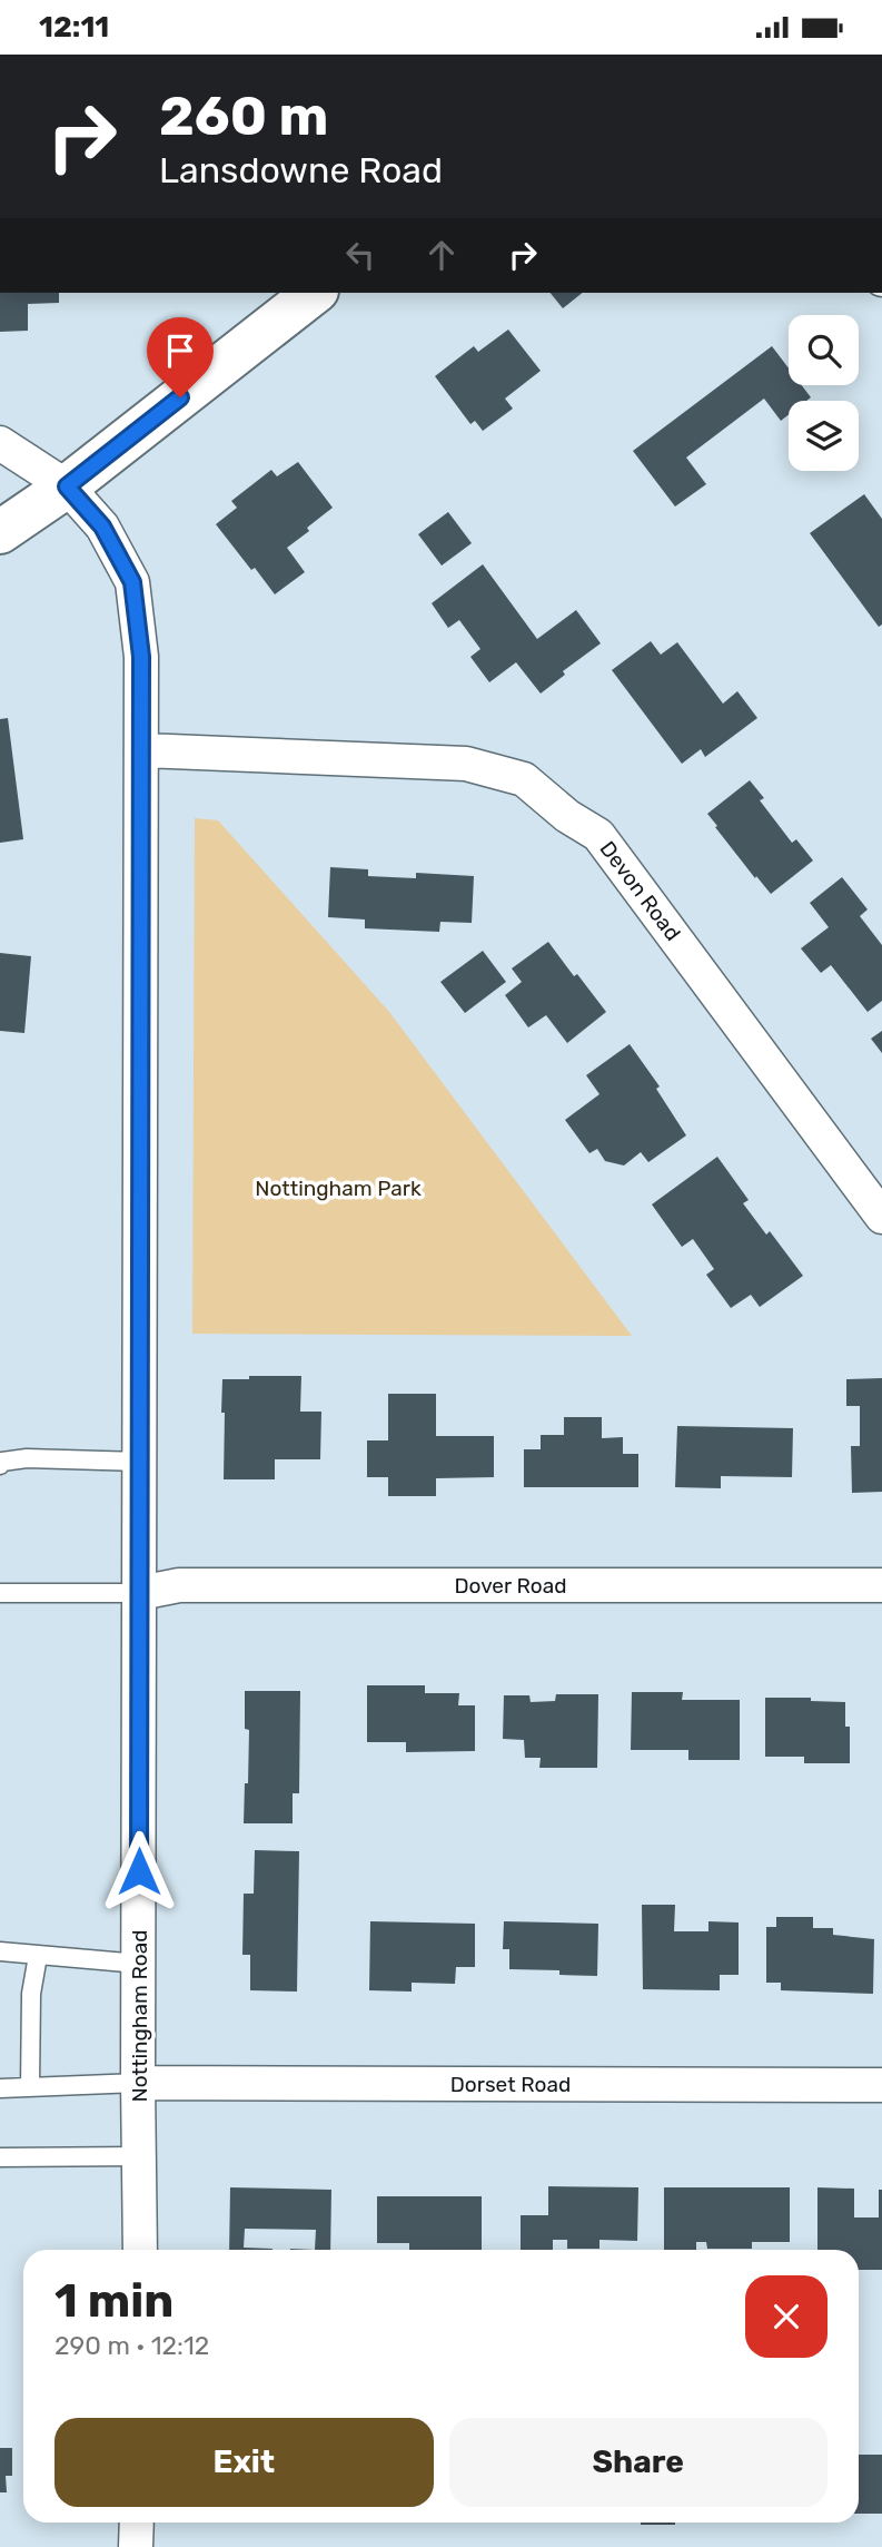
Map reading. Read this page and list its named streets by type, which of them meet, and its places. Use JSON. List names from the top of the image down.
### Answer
{
  "streets": {
    "street": [
      "Devon Road",
      "Dover Road",
      "Nottingham Road",
      "Dorset Road"
    ]
  },
  "crossings": [
    ["Devon Road", "Nottingham Road"],
    ["Dover Road", "Nottingham Road"],
    ["Nottingham Road", "Dorset Road"]
  ],
  "parks": ["Nottingham Park"],
  "page": {
    "status": "12:11",
    "turn": ["260 m", "Lansdowne Road"],
    "heading": ["1 min", "290 m · 12:12"],
    "buttons": ["Exit", "Share"]
  }
}
